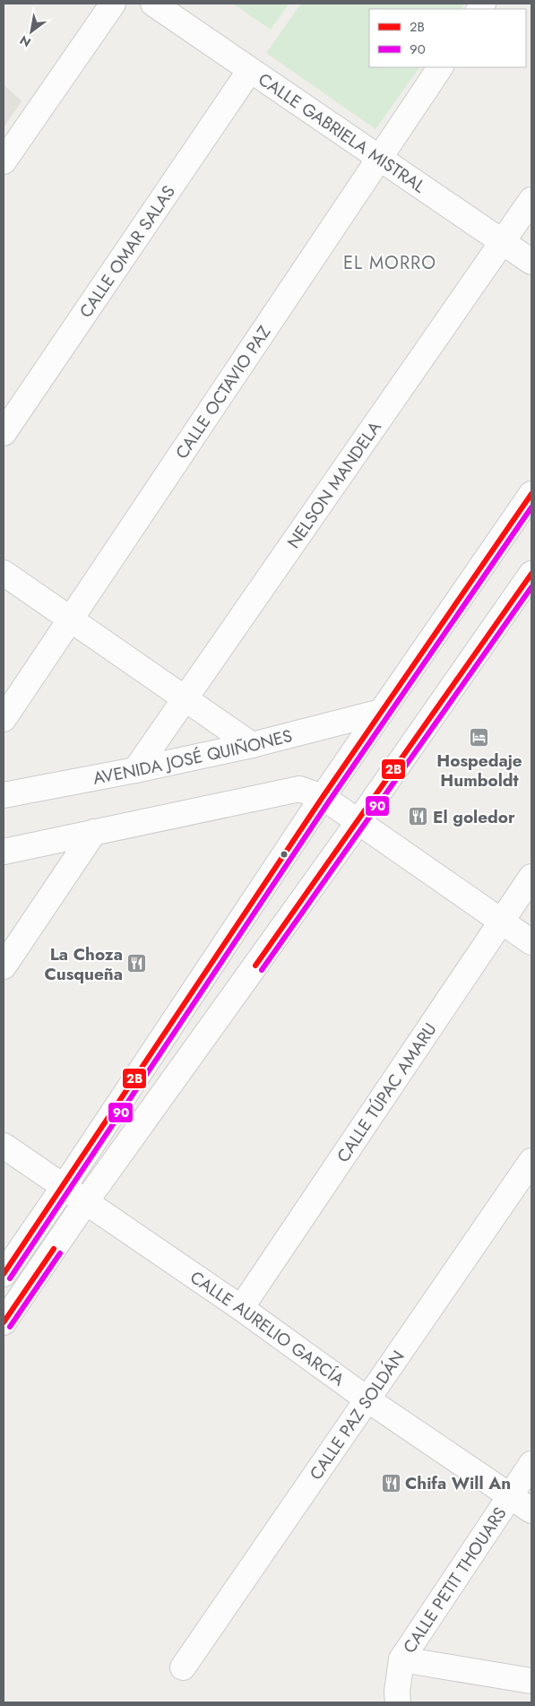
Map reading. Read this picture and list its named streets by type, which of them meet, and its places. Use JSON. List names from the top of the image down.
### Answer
{
  "streets": {
    "street": [
      "CALLE GABRIELA MISTRAL",
      "CALLE OMAR SALAS",
      "CALLE OCTAVIO PAZ",
      "NELSON MANDELA",
      "AVENIDA JOSÉ QUIÑONES",
      "CALLE TÚPAC AMARU",
      "CALLE AURELIO GARCÍA",
      "CALLE PAZ SOLDÁN",
      "CALLE PETIT THOUARS"
    ]
  },
  "crossings": [
    ["CALLE GABRIELA MISTRAL", "CALLE OMAR SALAS"],
    ["CALLE GABRIELA MISTRAL", "CALLE OCTAVIO PAZ"],
    ["CALLE GABRIELA MISTRAL", "NELSON MANDELA"],
    ["NELSON MANDELA", "AVENIDA JOSÉ QUIÑONES"],
    ["CALLE TÚPAC AMARU", "CALLE AURELIO GARCÍA"],
    ["CALLE AURELIO GARCÍA", "CALLE PAZ SOLDÁN"],
    ["CALLE AURELIO GARCÍA", "CALLE PETIT THOUARS"]
  ],
  "districts": ["EL MORRO"],
  "places": {
    "hotel": ["Hospedaje Humboldt"],
    "restaurant": ["El goledor", "La Choza Cusqueña", "Chifa Will An"]
  },
  "lines": ["transit line 2B", "transit line 90"],
  "legend": ["2B", "90"],
  "north": "bottom left"
}
